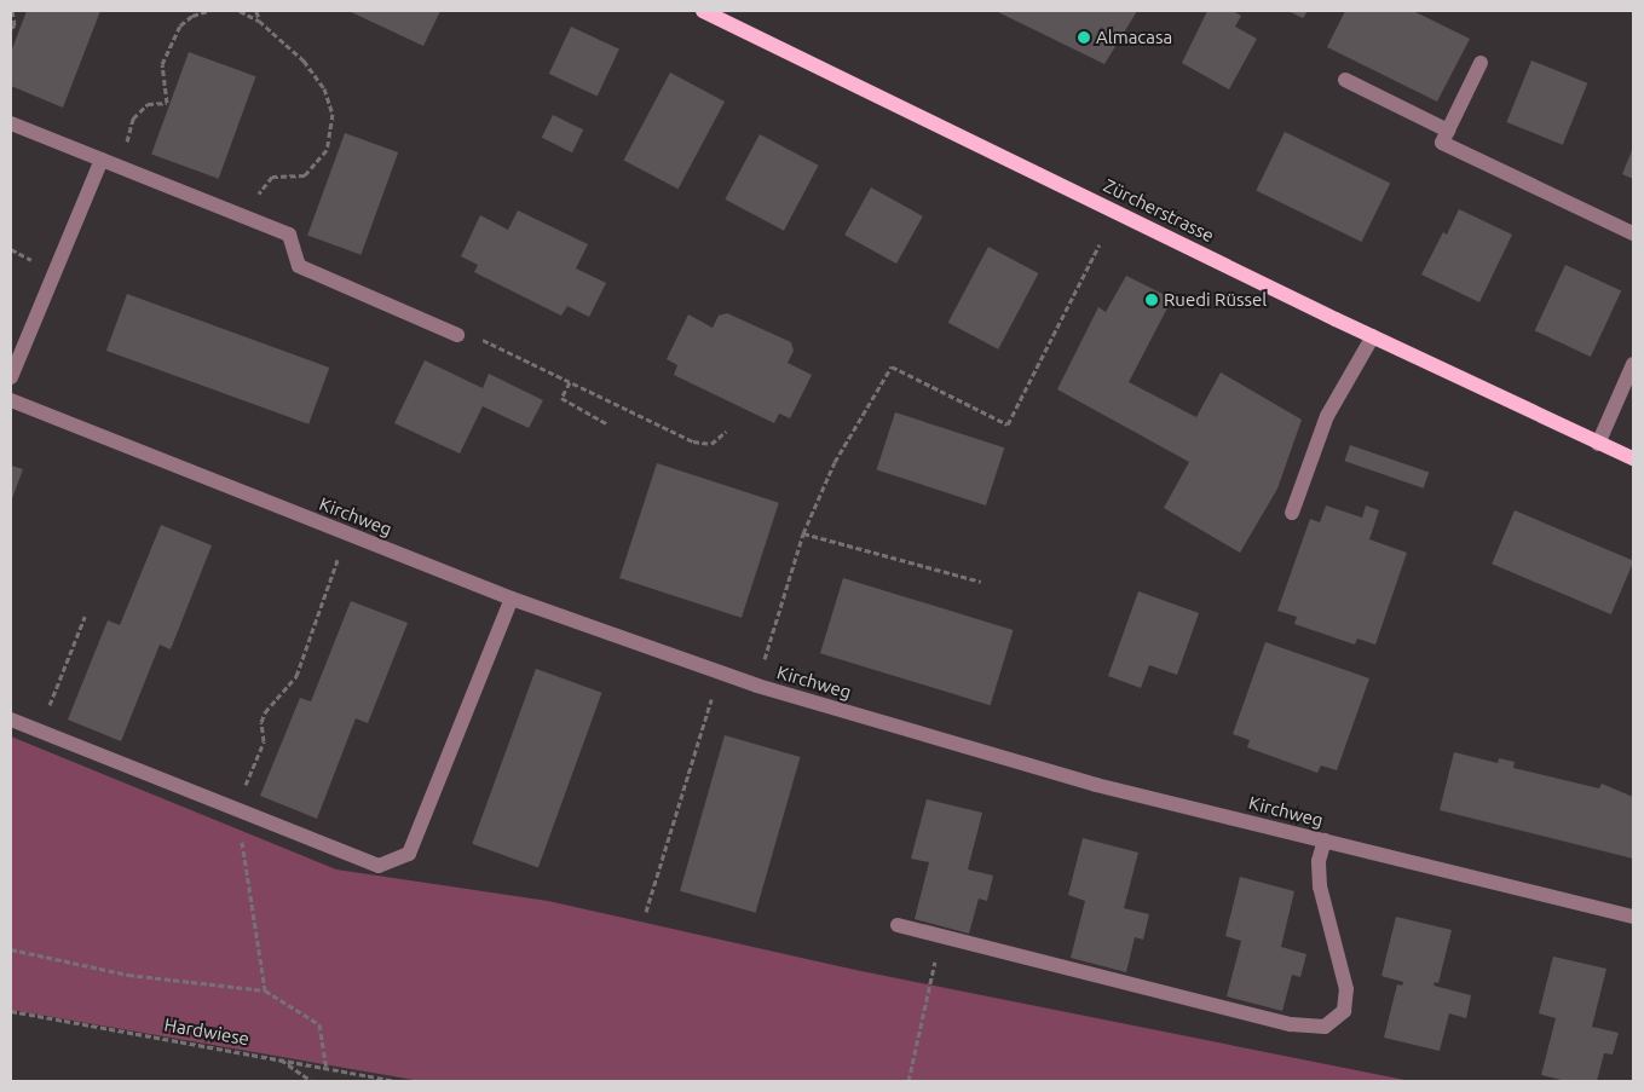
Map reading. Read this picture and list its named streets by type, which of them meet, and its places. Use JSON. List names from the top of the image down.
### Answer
{
  "streets": {
    "main road": ["Zürcherstrasse"],
    "street": ["Kirchweg"],
    "path": ["Hardwiese"]
  },
  "places": ["Almacasa", "Ruedi Rüssel"]
}
